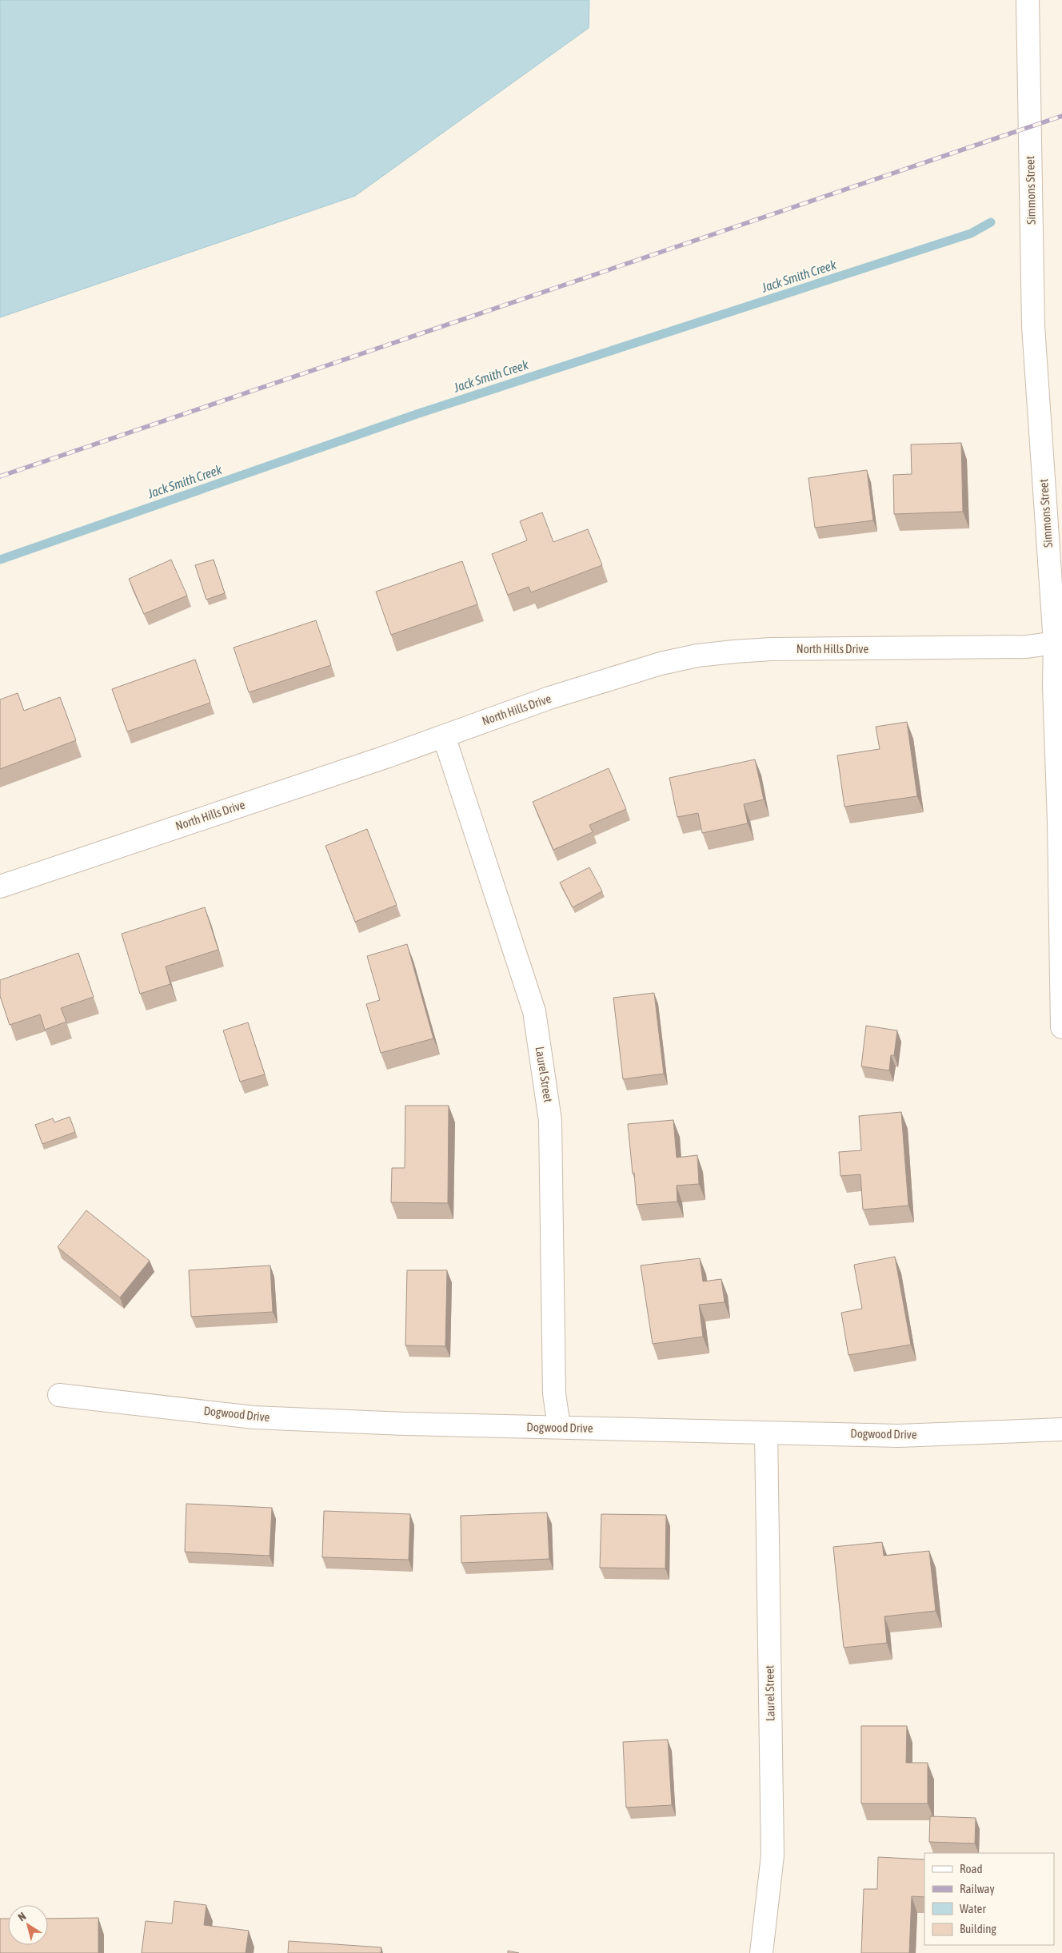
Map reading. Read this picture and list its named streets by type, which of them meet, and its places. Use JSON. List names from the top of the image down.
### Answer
{
  "streets": {
    "street": [
      "Simmons Street",
      "North Hills Drive",
      "Laurel Street",
      "Dogwood Drive"
    ]
  },
  "crossings": [
    ["Simmons Street", "North Hills Drive"],
    ["North Hills Drive", "Laurel Street"],
    ["Laurel Street", "Dogwood Drive"]
  ],
  "water": ["Jack Smith Creek"],
  "legend": [
    "Road",
    "Railway",
    "Water",
    "Building"
  ],
  "north": "top left"
}
